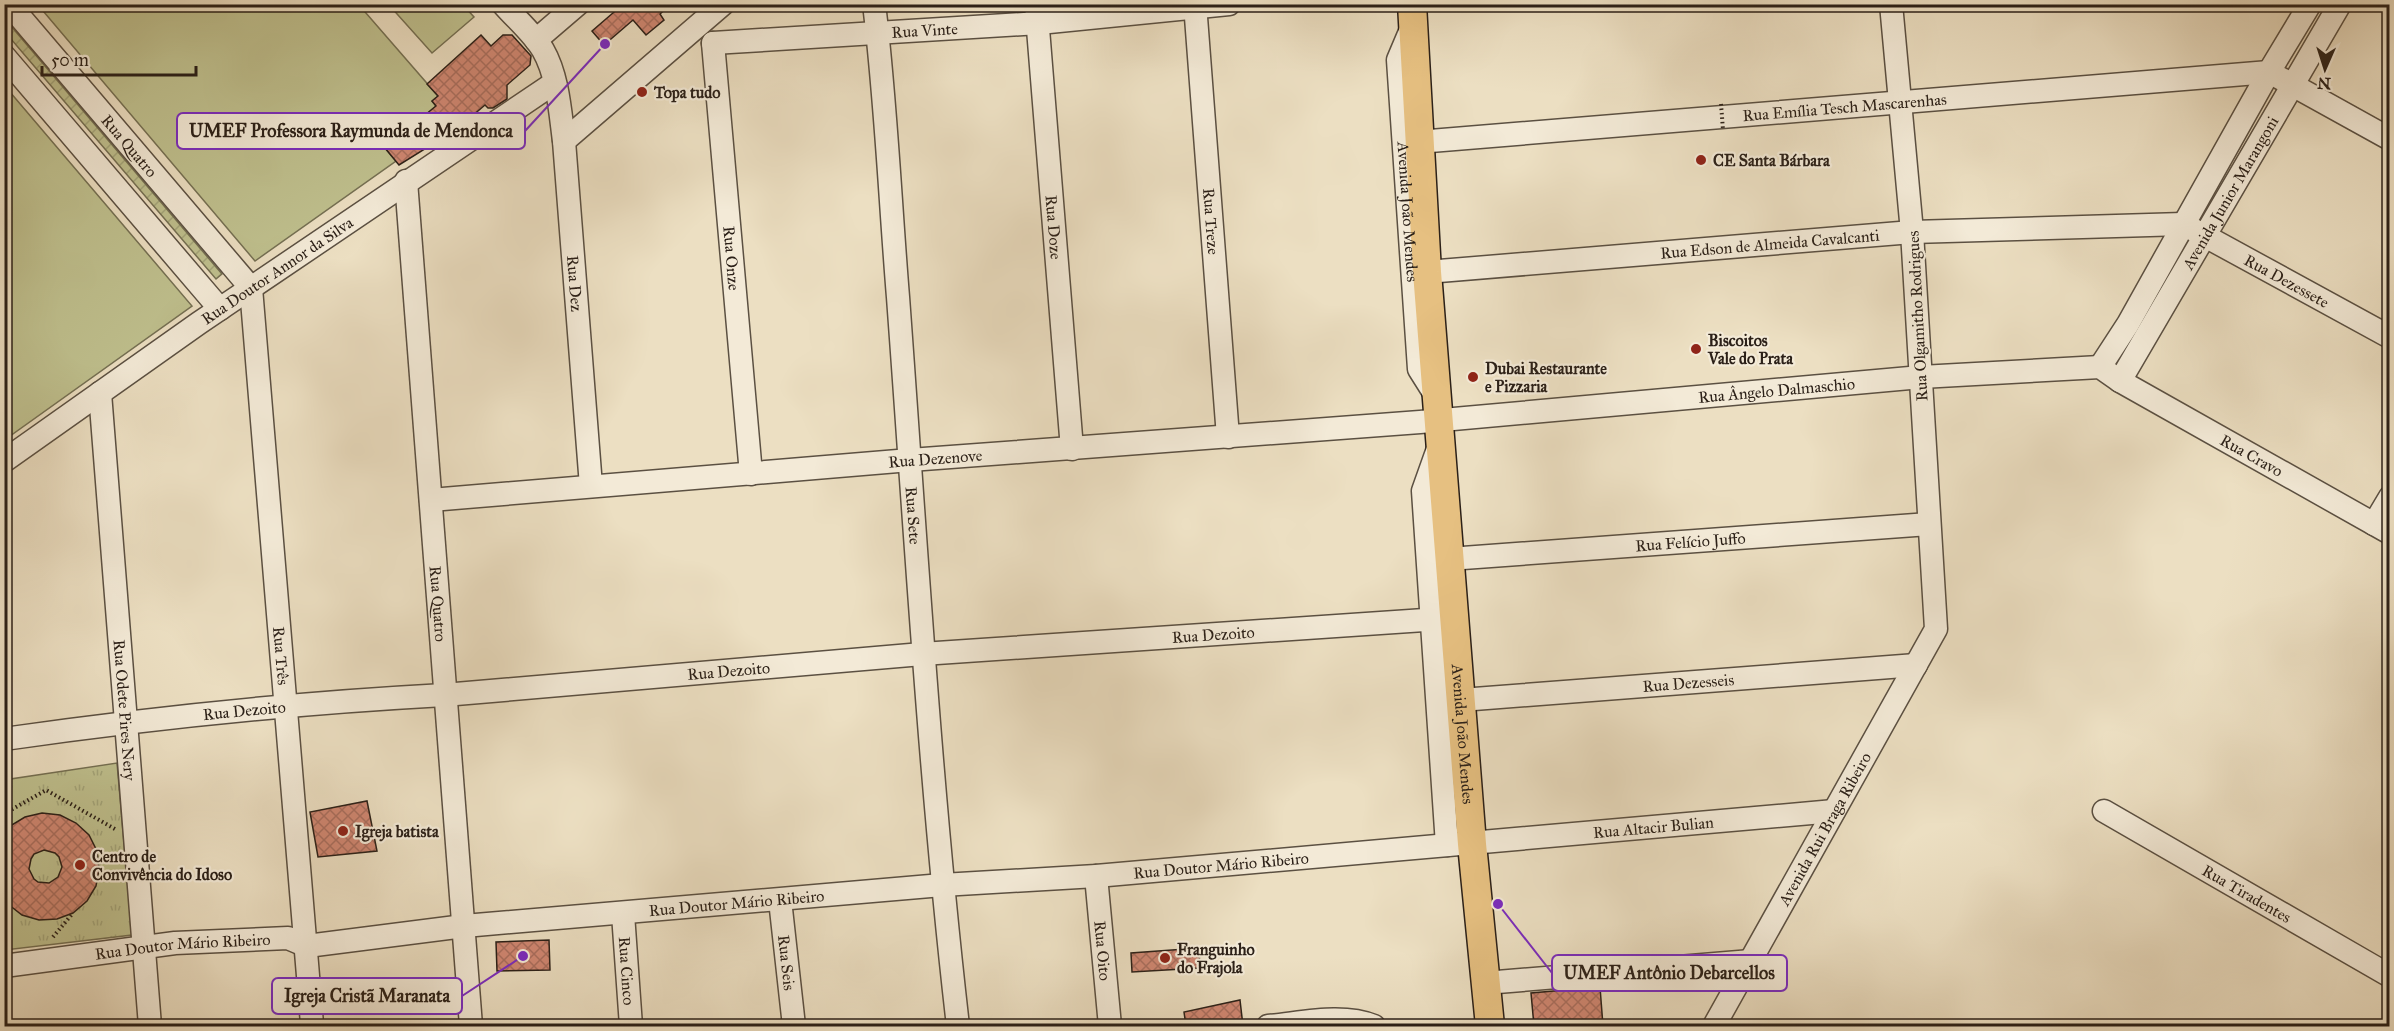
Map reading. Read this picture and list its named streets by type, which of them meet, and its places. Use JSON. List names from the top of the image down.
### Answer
{
  "streets": {
    "main road": ["Avenida João Mendes"],
    "street": [
      "Rua Vinte",
      "Rua Emília Tesch Mascarenhas",
      "Rua Quatro",
      "Avenida Junior Marangoni",
      "Rua Treze",
      "Rua Doze",
      "Rua Edson de Almeida Cavalcanti",
      "Rua Onze",
      "Rua Doutor Annor da Silva",
      "Rua Dezessete",
      "Rua Dez",
      "Rua Olgamitho Rodrigues",
      "Rua Ângelo Dalmaschio",
      "Rua Cravo",
      "Rua Dezenove",
      "Rua Sete",
      "Rua Felício Juffo",
      "Rua Dezoito",
      "Rua Três",
      "Rua Dezesseis",
      "Rua Odete Pires Nery",
      "Rua Altacir Bulian",
      "Avenida Rui Braga Ribeiro",
      "Rua Doutor Mário Ribeiro",
      "Rua Tiradentes",
      "Rua Oito",
      "Rua Seis",
      "Rua Cinco"
    ]
  },
  "crossings": [
    ["Rua Vinte", "Rua Treze"],
    ["Rua Vinte", "Rua Doze"],
    ["Rua Vinte", "Rua Onze"],
    ["Rua Vinte", "Rua Sete"],
    ["Rua Emília Tesch Mascarenhas", "Avenida Junior Marangoni"],
    ["Rua Emília Tesch Mascarenhas", "Avenida João Mendes"],
    ["Rua Emília Tesch Mascarenhas", "Rua Olgamitho Rodrigues"],
    ["Rua Quatro", "Rua Doutor Annor da Silva"],
    ["Rua Quatro", "Rua Dezenove"],
    ["Rua Quatro", "Rua Dezoito"],
    ["Rua Quatro", "Rua Três"],
    ["Rua Quatro", "Rua Doutor Mário Ribeiro"],
    ["Avenida Junior Marangoni", "Rua Edson de Almeida Cavalcanti"],
    ["Avenida Junior Marangoni", "Rua Dezessete"],
    ["Avenida Junior Marangoni", "Rua Ângelo Dalmaschio"],
    ["Avenida Junior Marangoni", "Rua Cravo"],
    ["Avenida João Mendes", "Rua Edson de Almeida Cavalcanti"],
    ["Avenida João Mendes", "Rua Ângelo Dalmaschio"],
    ["Avenida João Mendes", "Rua Dezenove"],
    ["Avenida João Mendes", "Rua Felício Juffo"],
    ["Avenida João Mendes", "Rua Dezoito"],
    ["Avenida João Mendes", "Rua Dezesseis"],
    ["Avenida João Mendes", "Rua Altacir Bulian"],
    ["Avenida João Mendes", "Rua Doutor Mário Ribeiro"],
    ["Rua Treze", "Rua Dezenove"],
    ["Rua Doze", "Rua Dezenove"],
    ["Rua Edson de Almeida Cavalcanti", "Rua Dezessete"],
    ["Rua Edson de Almeida Cavalcanti", "Rua Olgamitho Rodrigues"],
    ["Rua Onze", "Rua Dezenove"],
    ["Rua Doutor Annor da Silva", "Rua Dez"],
    ["Rua Doutor Annor da Silva", "Rua Três"],
    ["Rua Doutor Annor da Silva", "Rua Odete Pires Nery"],
    ["Rua Dez", "Rua Dezenove"],
    ["Rua Olgamitho Rodrigues", "Rua Ângelo Dalmaschio"],
    ["Rua Olgamitho Rodrigues", "Rua Felício Juffo"],
    ["Rua Olgamitho Rodrigues", "Avenida Rui Braga Ribeiro"],
    ["Rua Ângelo Dalmaschio", "Rua Cravo"],
    ["Rua Ângelo Dalmaschio", "Rua Dezenove"],
    ["Rua Dezenove", "Rua Sete"],
    ["Rua Sete", "Rua Dezoito"],
    ["Rua Sete", "Rua Doutor Mário Ribeiro"],
    ["Rua Dezoito", "Rua Três"],
    ["Rua Dezoito", "Rua Odete Pires Nery"],
    ["Rua Três", "Rua Doutor Mário Ribeiro"],
    ["Rua Dezesseis", "Avenida Rui Braga Ribeiro"],
    ["Rua Odete Pires Nery", "Rua Doutor Mário Ribeiro"],
    ["Rua Altacir Bulian", "Avenida Rui Braga Ribeiro"],
    ["Rua Altacir Bulian", "Rua Doutor Mário Ribeiro"],
    ["Rua Doutor Mário Ribeiro", "Rua Oito"],
    ["Rua Doutor Mário Ribeiro", "Rua Seis"],
    ["Rua Doutor Mário Ribeiro", "Rua Cinco"]
  ],
  "places": [
    "UMEF Professora Raymunda de Mendonca",
    "Topa tudo",
    "CE Santa Bárbara",
    "Biscoitos Vale do Prata",
    "Dubai Restaurante e Pizzaria",
    "Igreja batista",
    "Centro de Convivência do Idoso",
    "UMEF Antônio Debarcellos",
    "Igreja Cristã Maranata",
    "Franguinho do Frajola"
  ],
  "scale_bar": "50 m",
  "north": "bottom"
}
